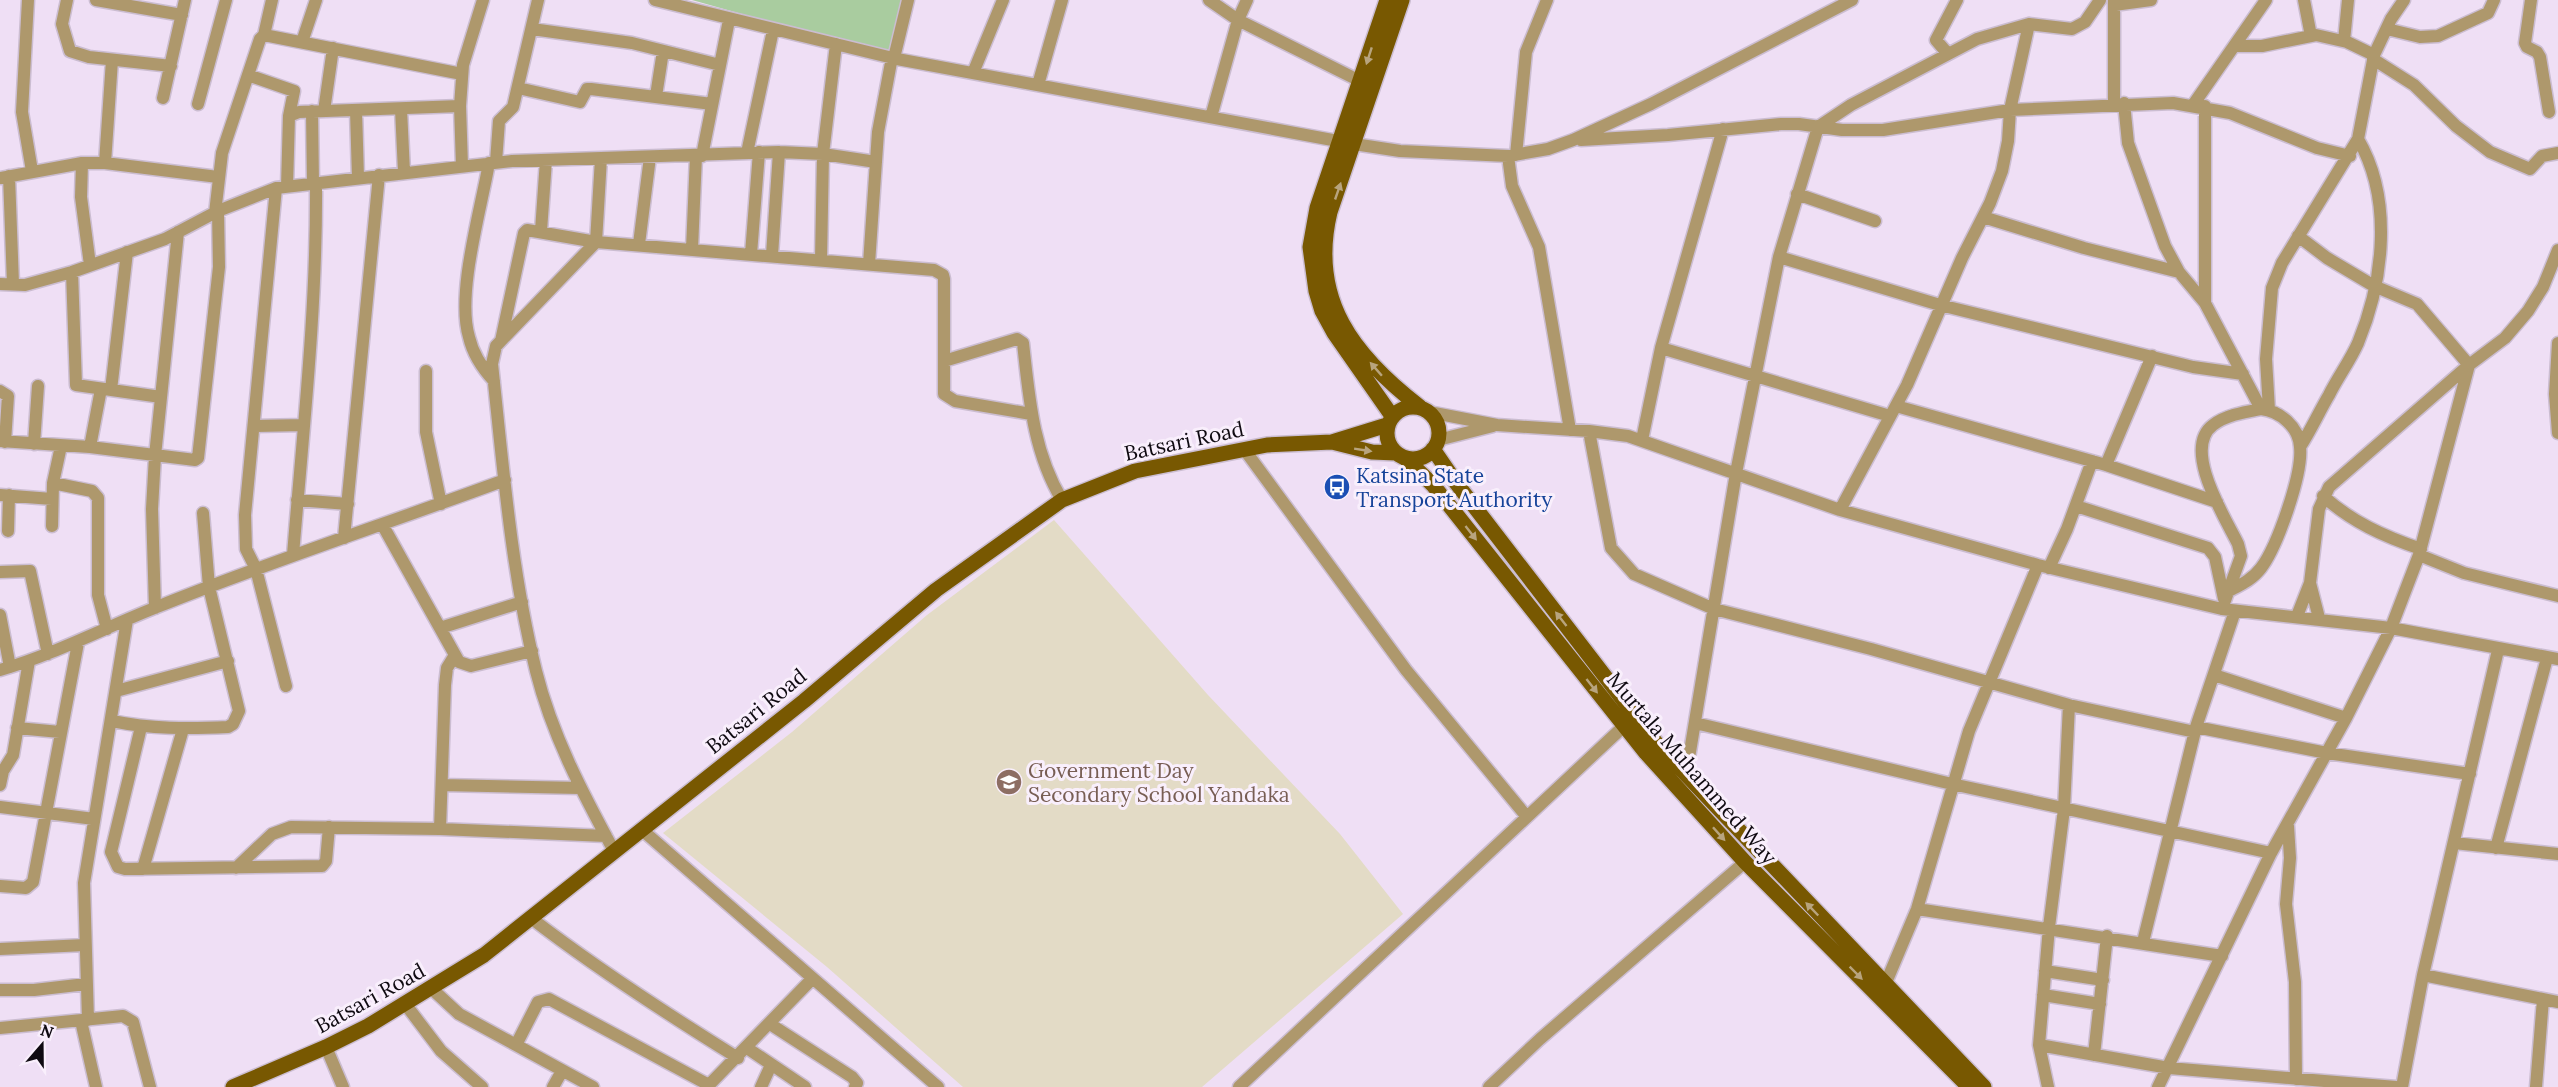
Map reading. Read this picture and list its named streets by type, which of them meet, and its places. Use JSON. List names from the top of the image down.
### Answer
{
  "streets": {
    "main road": ["Batsari Road", "Murtala Muhammed Way"]
  },
  "places": {
    "bus stop": ["Katsina State Transport Authority"],
    "school or university": ["Government Day Secondary School Yandaka"]
  },
  "north": "top"
}
